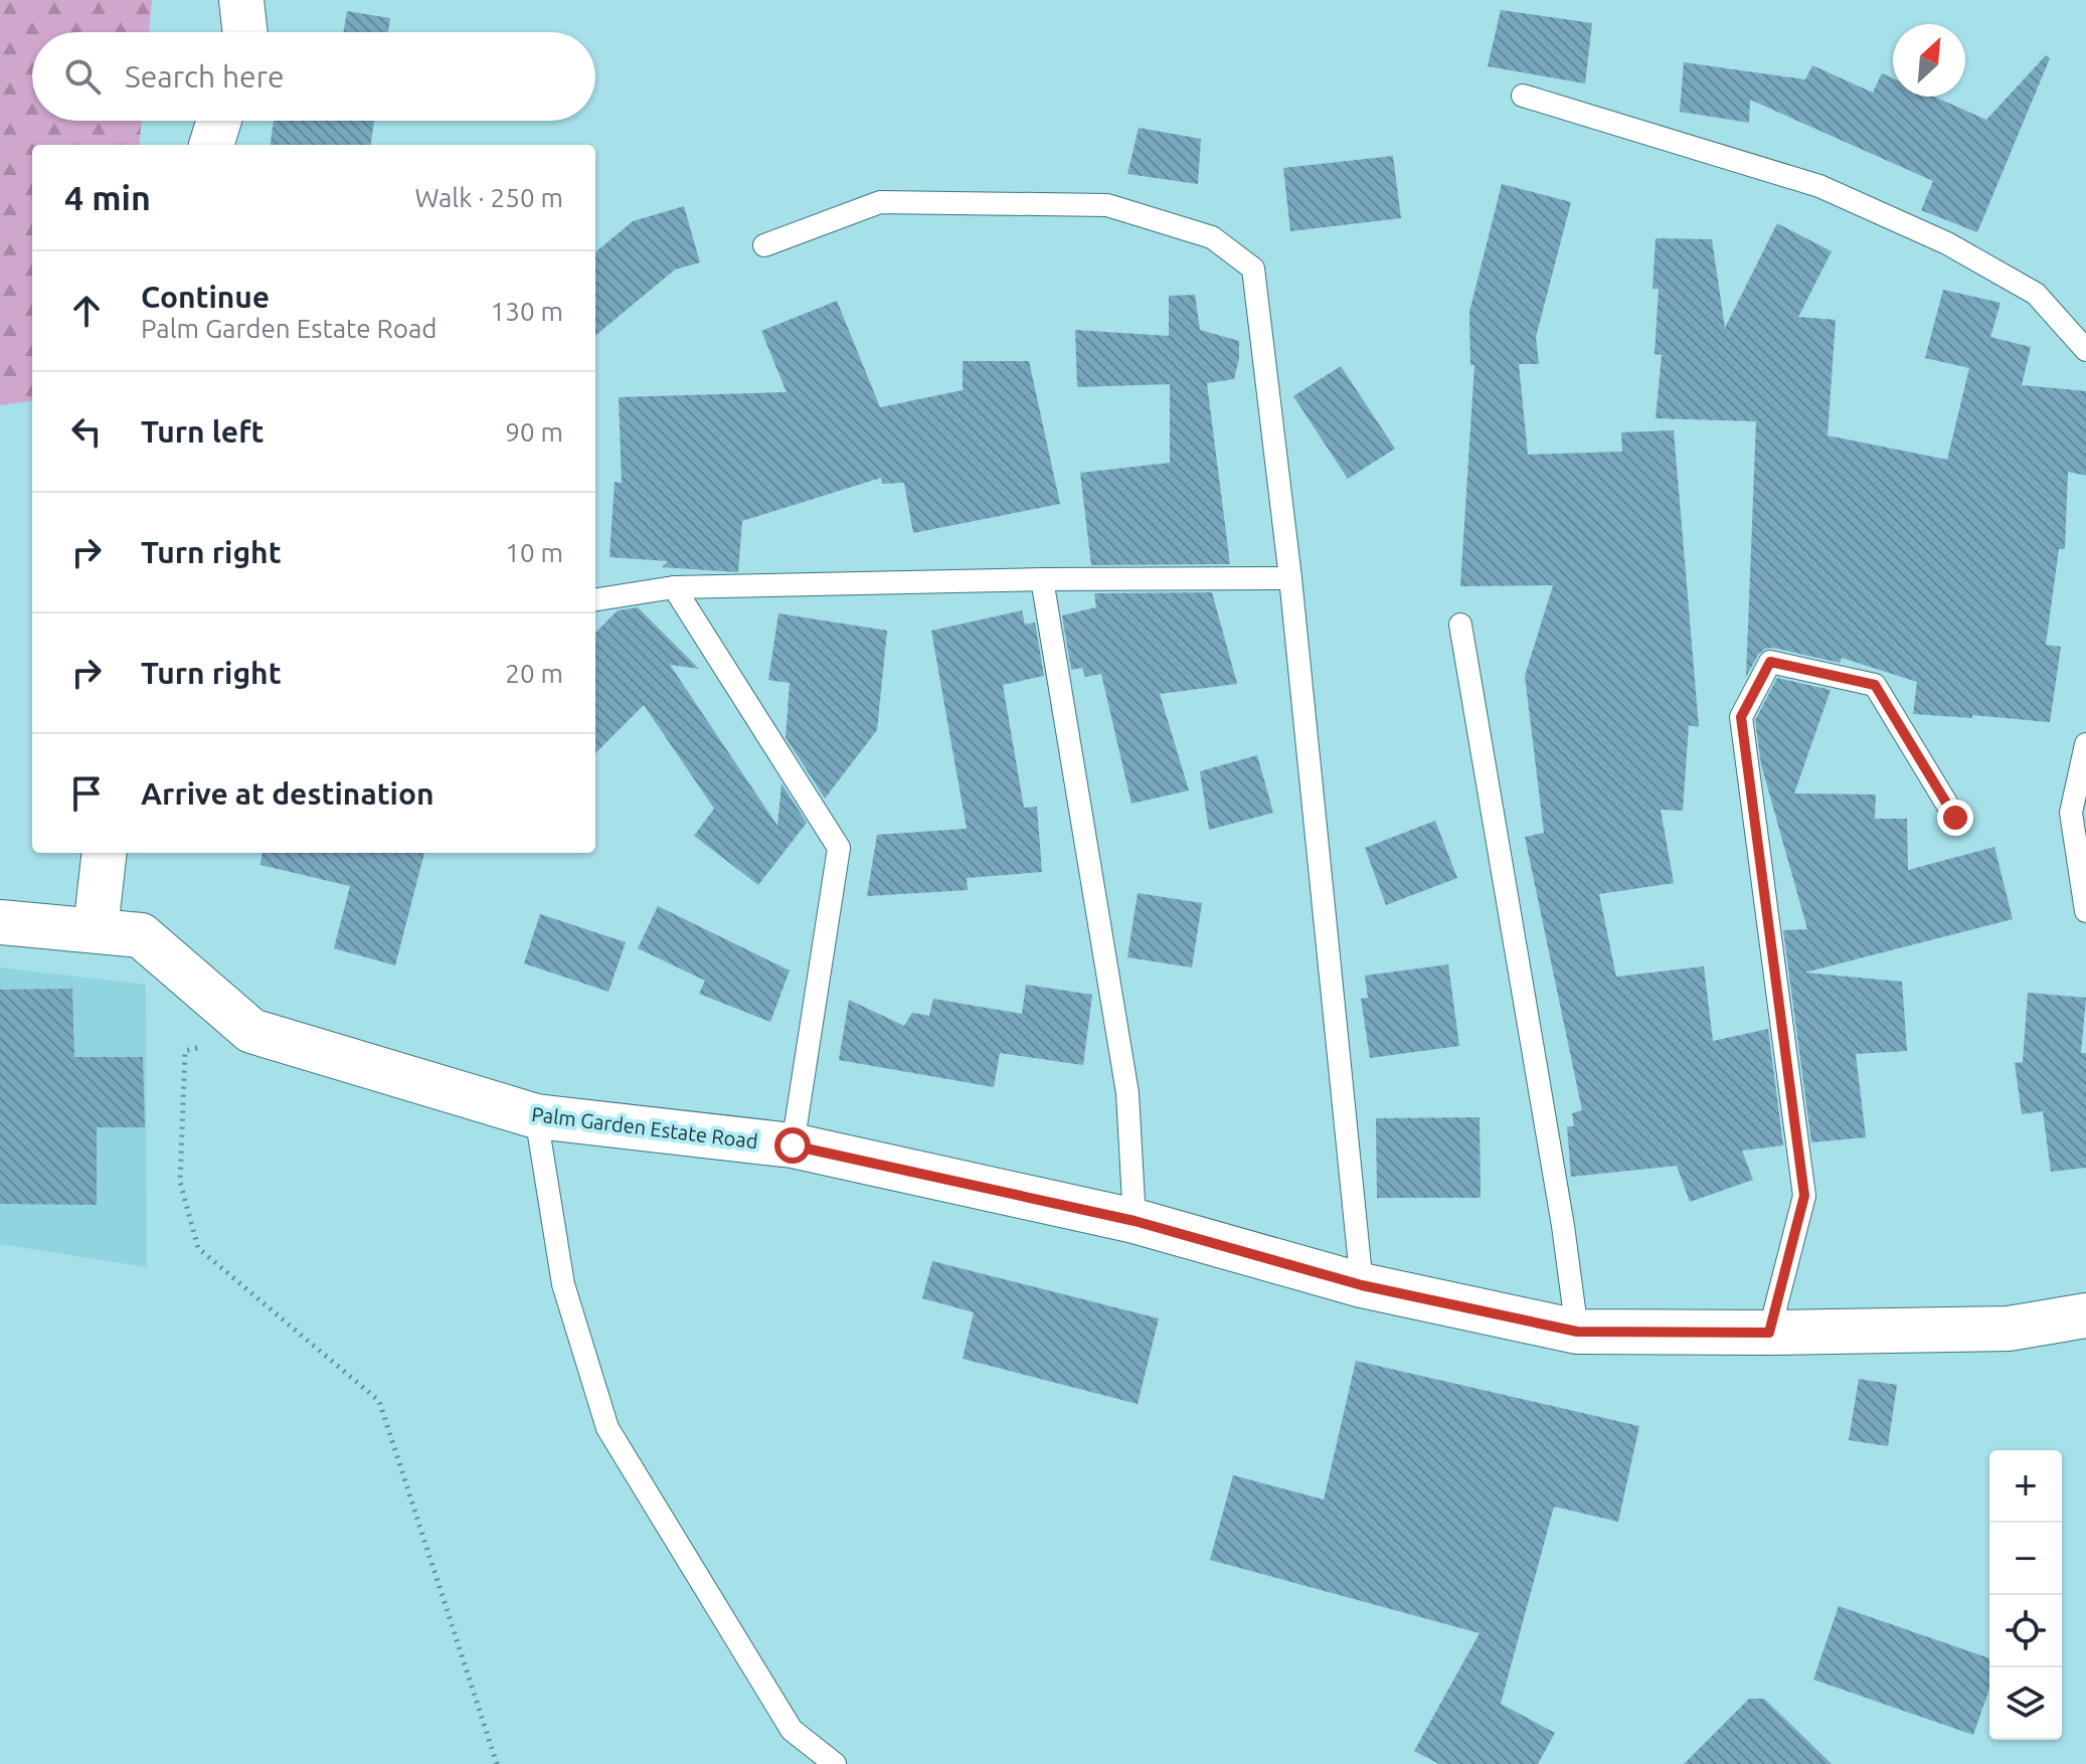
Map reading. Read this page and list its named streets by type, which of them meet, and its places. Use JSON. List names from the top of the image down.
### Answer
{
  "streets": {
    "street": ["Palm Garden Estate Road"]
  },
  "north": "top right",
  "page": {
    "search": "Search here",
    "heading": ["4 min", "Walk · 250 m"],
    "list": [
      ["Continue", "Palm Garden Estate Road", "130 m"],
      ["Turn left", "90 m"],
      ["Turn right", "10 m"],
      ["Turn right", "20 m"],
      "Arrive at destination"
    ],
    "map_buttons": ["+", "−"]
  }
}
